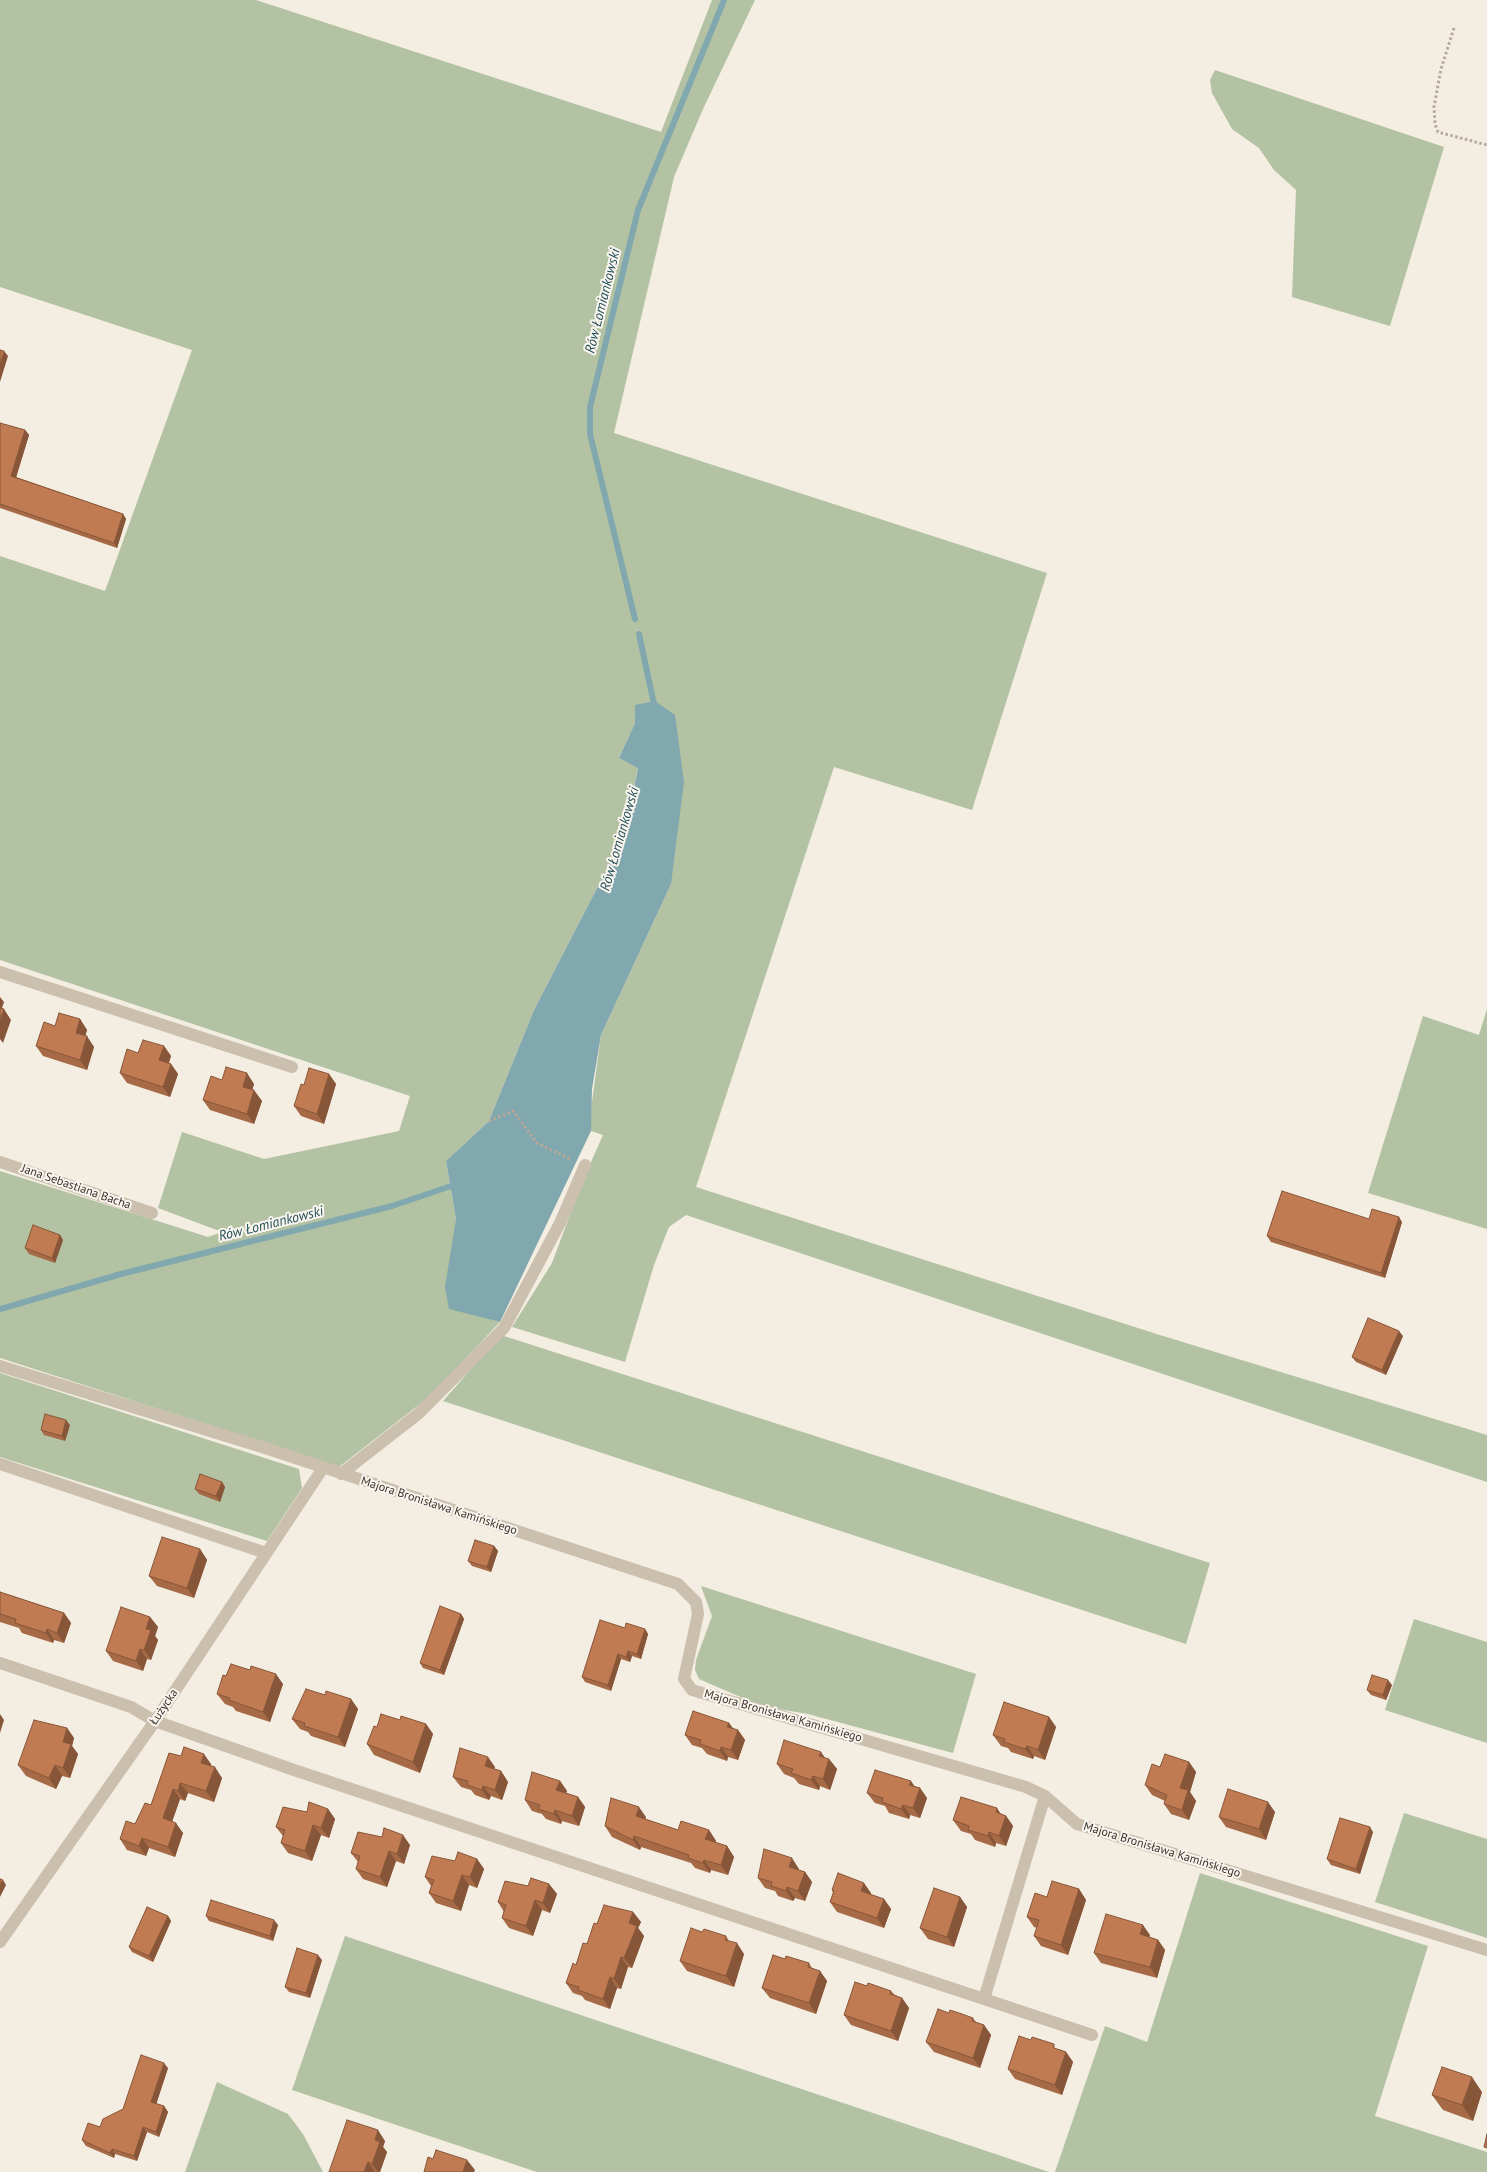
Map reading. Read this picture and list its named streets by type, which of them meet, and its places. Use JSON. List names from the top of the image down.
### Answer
{
  "streets": {
    "street": ["Jana Sebastiana Bacha", "Majora Bronisława Kamińskiego", "Łużycka"]
  },
  "crossings": [
    ["Majora Bronisława Kamińskiego", "Łużycka"]
  ],
  "water": ["Rów Łomiankowski"]
}
